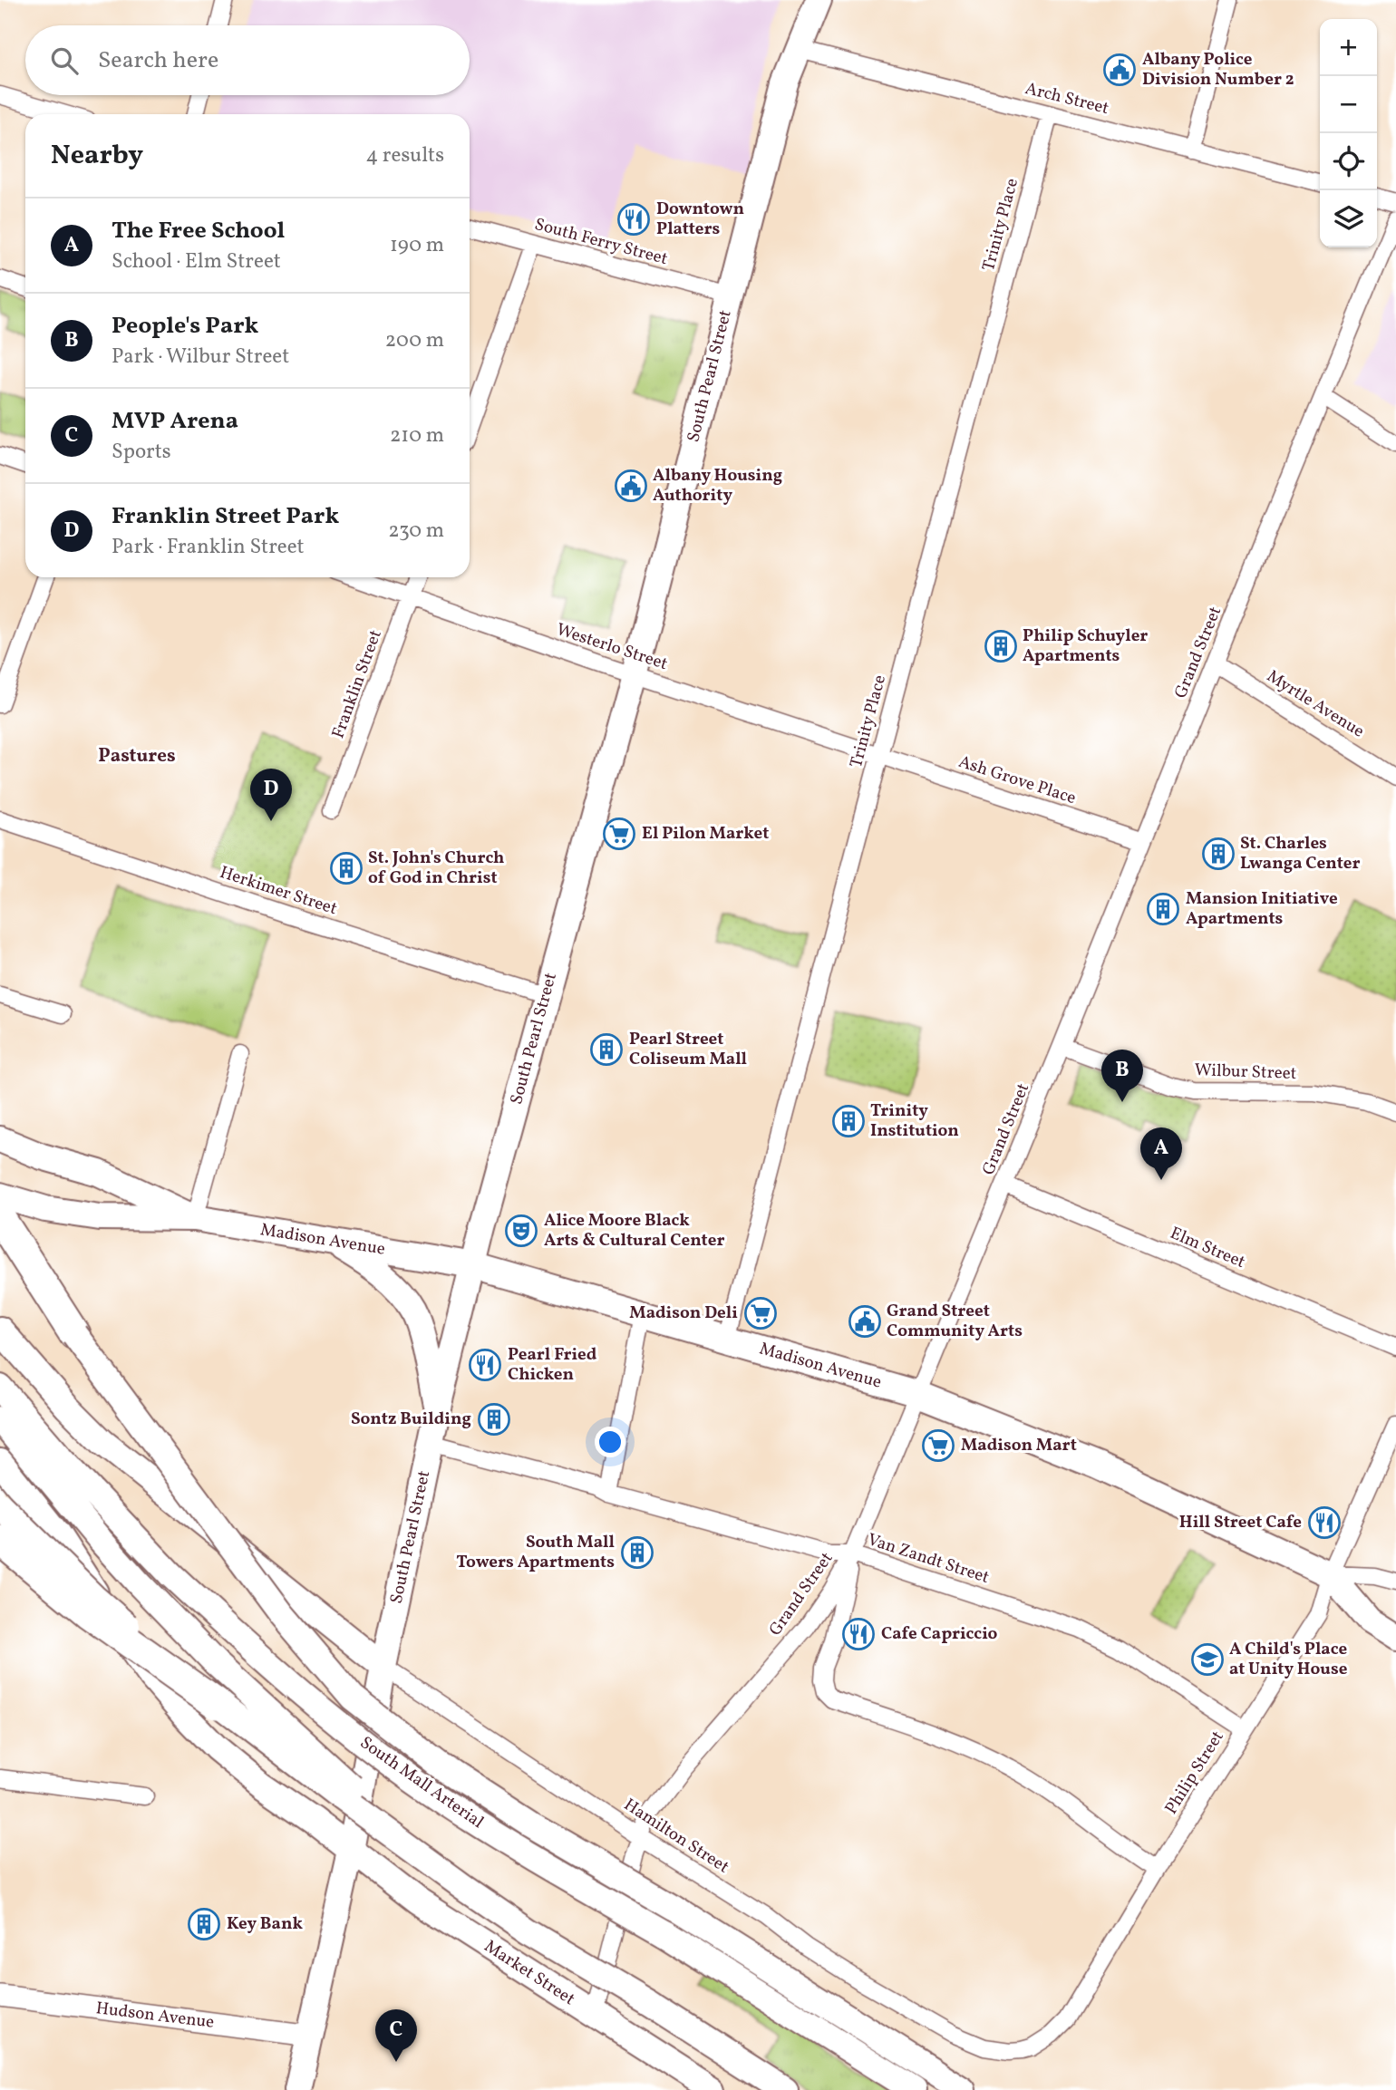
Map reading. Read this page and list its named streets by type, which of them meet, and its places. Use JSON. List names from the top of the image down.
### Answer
{
  "streets": {
    "main road": [
      "South Pearl Street",
      "Madison Avenue",
      "South Mall Arterial",
      "Market Street"
    ],
    "street": [
      "Arch Street",
      "Trinity Place",
      "South Ferry Street",
      "Westerlo Street",
      "Grand Street",
      "Franklin Street",
      "Myrtle Avenue",
      "Ash Grove Place",
      "Herkimer Street",
      "Wilbur Street",
      "Elm Street",
      "Van Zandt Street",
      "Philip Street",
      "Hamilton Street",
      "Hudson Avenue"
    ]
  },
  "crossings": [
    ["Arch Street", "Trinity Place"],
    ["Arch Street", "South Pearl Street"],
    ["Trinity Place", "Westerlo Street"],
    ["Trinity Place", "Ash Grove Place"],
    ["Trinity Place", "Madison Avenue"],
    ["South Ferry Street", "South Pearl Street"],
    ["South Pearl Street", "Westerlo Street"],
    ["South Pearl Street", "Herkimer Street"],
    ["South Pearl Street", "Madison Avenue"],
    ["South Pearl Street", "Van Zandt Street"],
    ["South Pearl Street", "Hamilton Street"],
    ["South Pearl Street", "Market Street"],
    ["South Pearl Street", "Hudson Avenue"],
    ["Westerlo Street", "Franklin Street"],
    ["Westerlo Street", "Ash Grove Place"],
    ["Grand Street", "Myrtle Avenue"],
    ["Grand Street", "Ash Grove Place"],
    ["Grand Street", "Wilbur Street"],
    ["Grand Street", "Madison Avenue"],
    ["Grand Street", "Elm Street"],
    ["Grand Street", "Van Zandt Street"],
    ["Grand Street", "Hamilton Street"],
    ["Grand Street", "Market Street"],
    ["Madison Avenue", "Philip Street"],
    ["Van Zandt Street", "Philip Street"],
    ["Philip Street", "Hamilton Street"]
  ],
  "districts": ["Pastures"],
  "places": {
    "public building": ["Albany Police Division Number 2", "Albany Housing Authority", "Grand Street Community Arts"],
    "restaurant": [
      "Downtown Platters",
      "Pearl Fried Chicken",
      "Hill Street Cafe",
      "Cafe Capriccio"
    ],
    "building": [
      "Philip Schuyler Apartments",
      "St. Charles Lwanga Center",
      "St. John's Church of God in Christ",
      "Mansion Initiative Apartments",
      "Pearl Street Coliseum Mall",
      "Trinity Institution",
      "Sontz Building",
      "South Mall Towers Apartments",
      "Key Bank"
    ],
    "supermarket": ["El Pilon Market", "Madison Deli", "Madison Mart"],
    "theatre": ["Alice Moore Black Arts & Cultural Center"],
    "school or university": ["A Child's Place at Unity House"]
  },
  "page": {
    "map_buttons": ["+", "−"],
    "search": "Search here",
    "heading": ["Nearby", "4 results"],
    "list": [
      {
        "mark": "A",
        "name": "The Free School",
        "note": "School · Elm Street",
        "value": "190 m"
      },
      {
        "mark": "B",
        "name": "People's Park",
        "note": "Park · Wilbur Street",
        "value": "200 m"
      },
      {
        "mark": "C",
        "name": "MVP Arena",
        "note": "Sports",
        "value": "210 m"
      },
      {
        "mark": "D",
        "name": "Franklin Street Park",
        "note": "Park · Franklin Street",
        "value": "230 m"
      }
    ],
    "pins": [
      "D",
      "B",
      "A",
      "C"
    ]
  }
}
